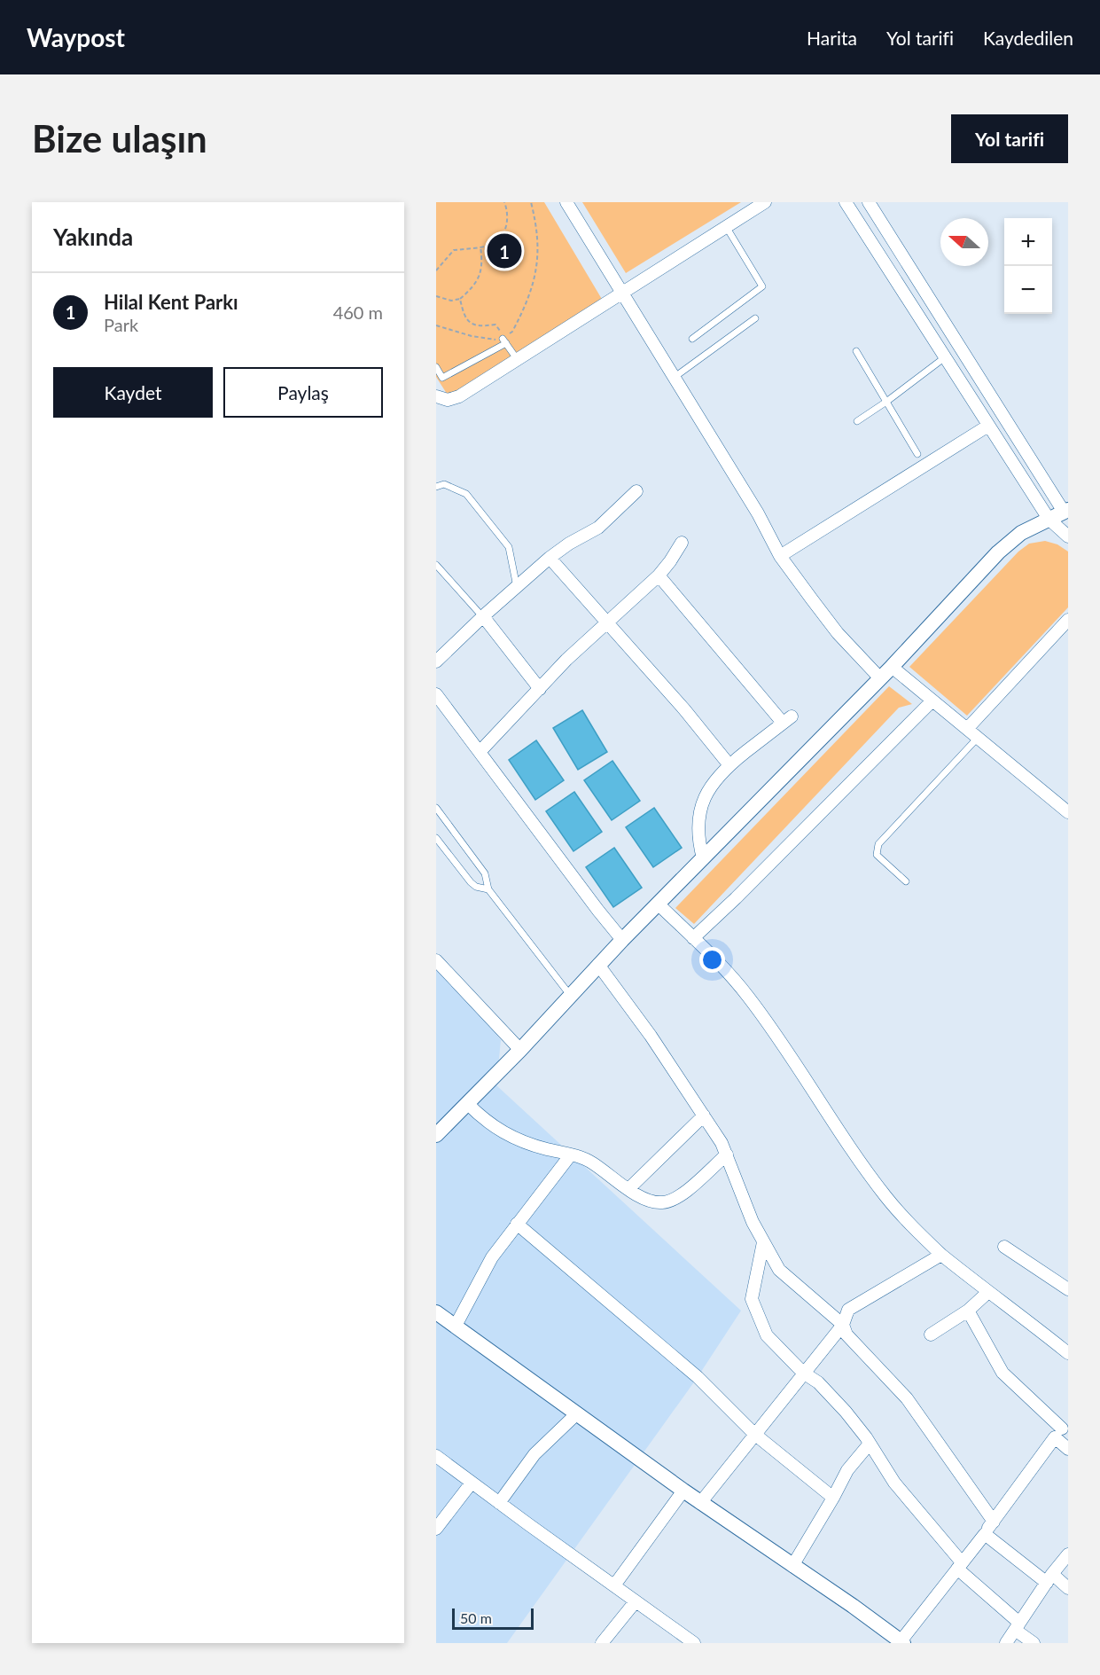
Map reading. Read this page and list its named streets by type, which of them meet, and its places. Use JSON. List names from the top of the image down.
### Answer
{
  "scale_bar": "50 m",
  "north": "left",
  "page": {
    "header": "Waypost",
    "nav": ["Harita", "Yol tarifi", "Kaydedilen"],
    "buttons": [
      "Yol tarifi",
      ["Kaydet", "Paylaş"]
    ],
    "title": "Bize ulaşın",
    "heading": "Yakında",
    "map_buttons": ["+", "−"],
    "pins": "1",
    "list": [
      {
        "mark": "1",
        "name": "Hilal Kent Parkı",
        "note": "Park",
        "value": "460 m"
      }
    ],
    "scale": "50 m"
  }
}
